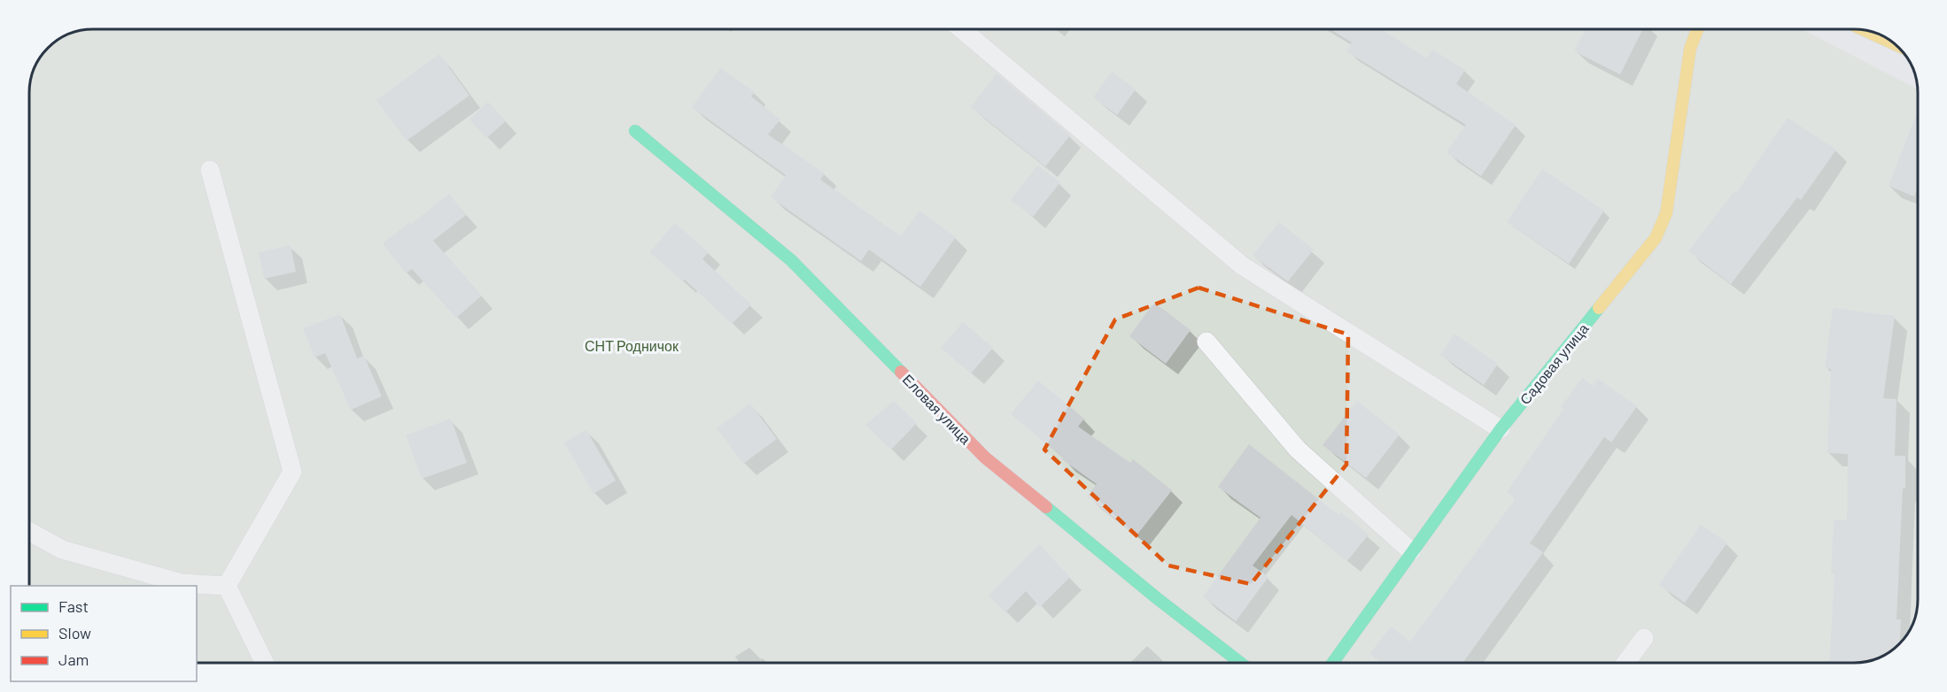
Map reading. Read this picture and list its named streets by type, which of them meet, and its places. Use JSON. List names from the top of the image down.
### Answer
{
  "streets": {
    "street": ["Садовая улица", "Еловая улица"]
  },
  "parks": ["СНТ Родничок"],
  "legend": ["Fast", "Slow", "Jam"]
}
